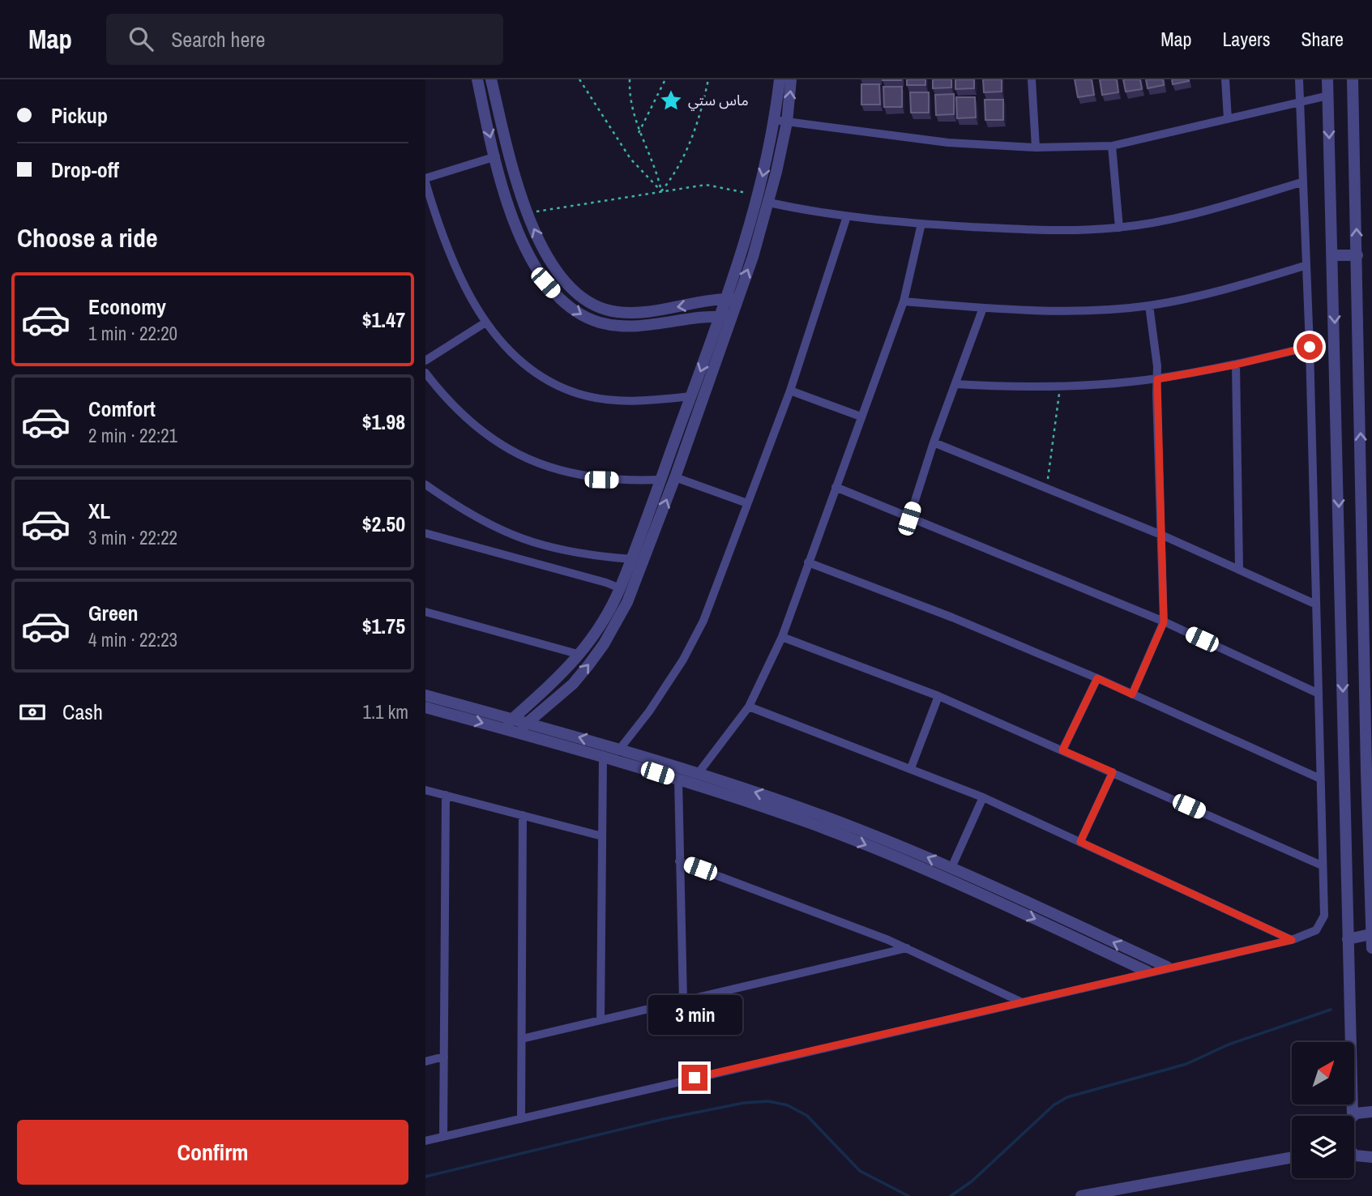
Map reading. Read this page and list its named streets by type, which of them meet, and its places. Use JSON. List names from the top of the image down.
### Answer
{
  "places": {
    "place": ["ماس ستي"]
  },
  "north": "top right",
  "page": {
    "header": "Map",
    "search": "Search here",
    "nav": ["Map", "Layers", "Share"],
    "banner": ["Pickup", "Drop-off"],
    "heading": "Choose a ride",
    "list": [
      {
        "name": "Economy",
        "note": "1 min · 22:20",
        "value": "$1.47"
      },
      {
        "name": "Comfort",
        "note": "2 min · 22:21",
        "value": "$1.98"
      },
      {
        "name": "XL",
        "note": "3 min · 22:22",
        "value": "$2.50"
      },
      {
        "name": "Green",
        "note": "4 min · 22:23",
        "value": "$1.75"
      }
    ],
    "pay": ["Cash", "1.1 km"],
    "bubble": "3 min",
    "buttons": "Confirm"
  }
}
